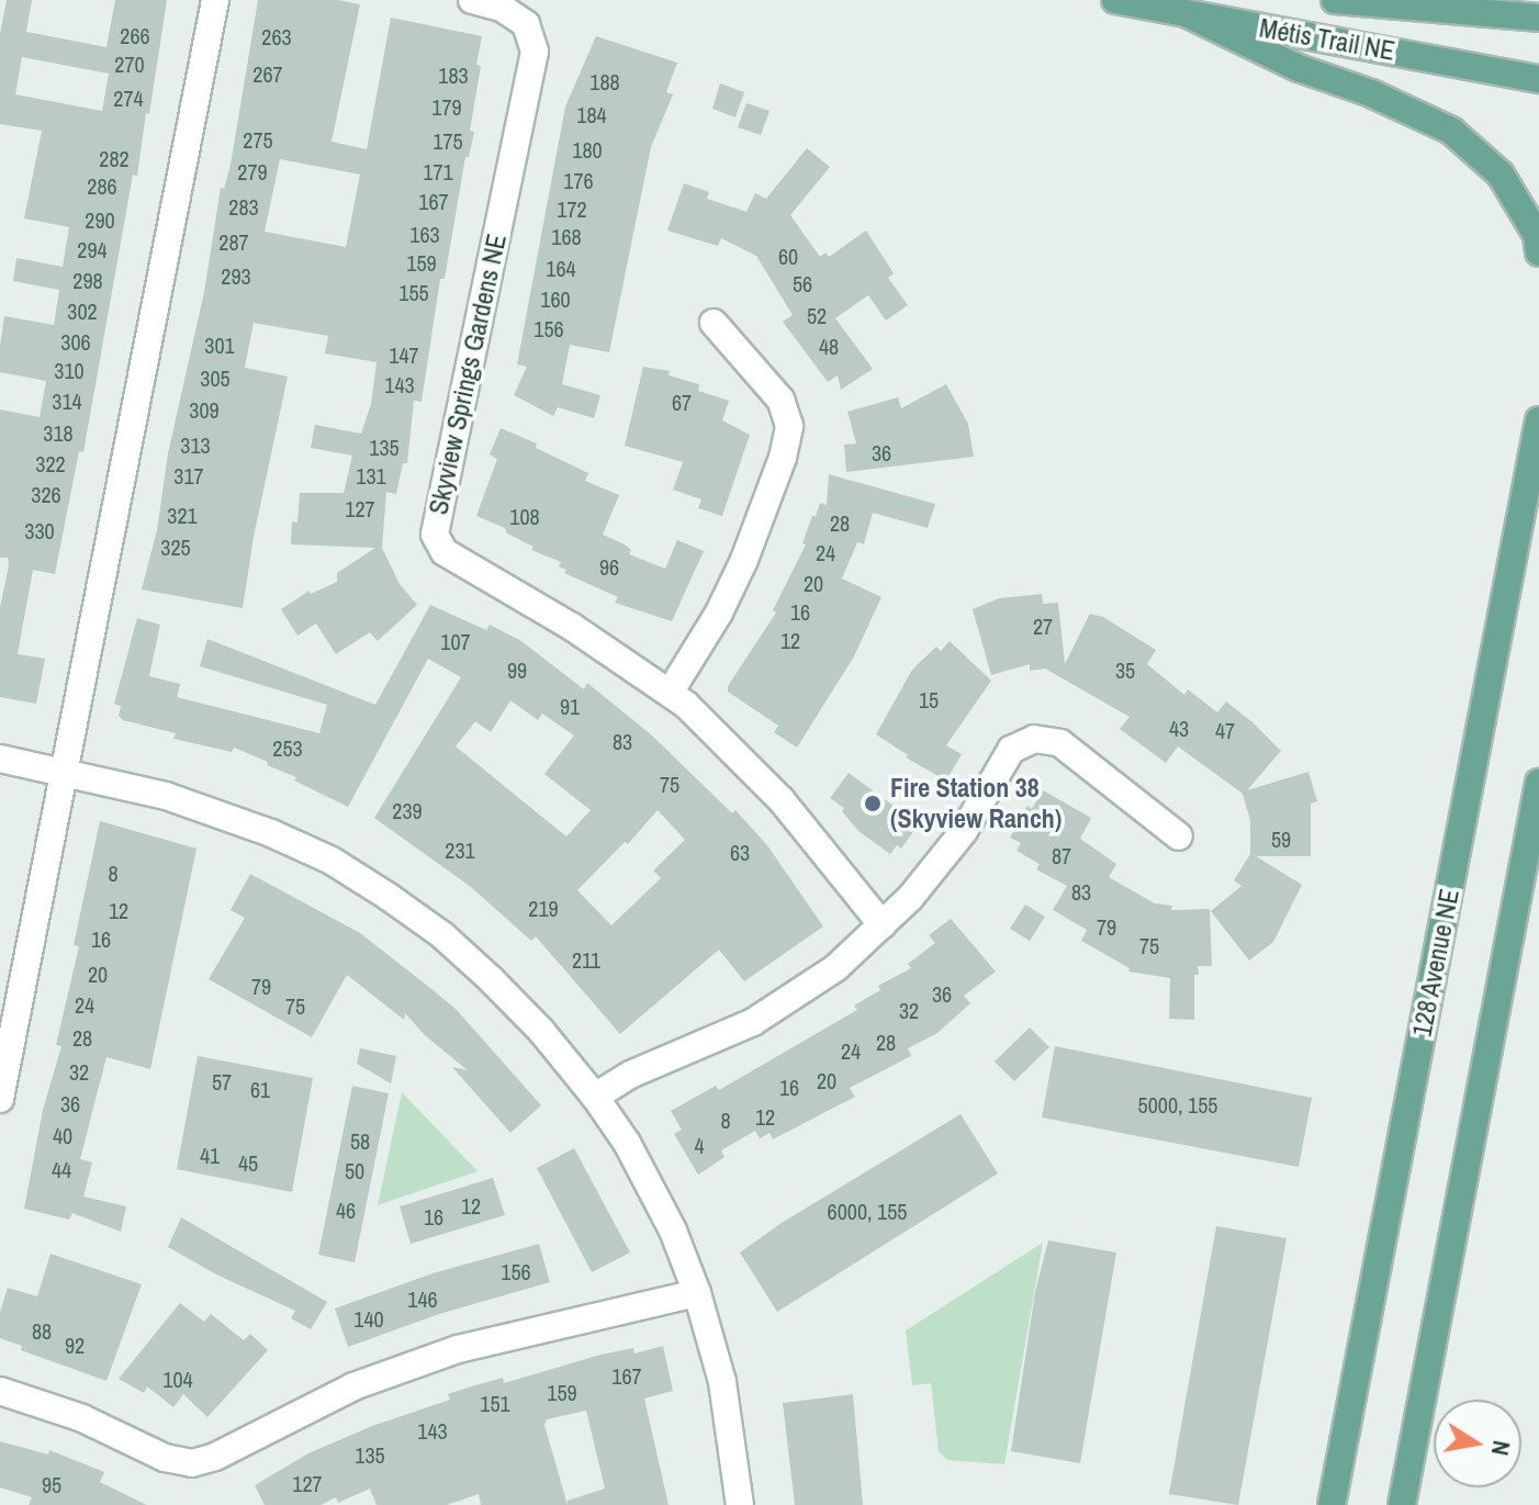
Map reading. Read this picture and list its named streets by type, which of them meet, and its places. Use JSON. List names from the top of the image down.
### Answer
{
  "streets": {
    "main road": ["Métis Trail NE", "128 Avenue NE"],
    "street": ["Skyview Springs Gardens NE"]
  },
  "places": ["Fire Station 38 (Skyview Ranch)"],
  "house_numbers": [
    "266",
    "263",
    "270",
    "267",
    "183",
    "188",
    "274",
    "179",
    "184",
    "275",
    "175",
    "180",
    "282",
    "279",
    "171",
    "176",
    "286",
    "167",
    "283",
    "172",
    "290",
    "163",
    "168",
    "287",
    "294",
    "60",
    "159",
    "164",
    "293",
    "298",
    "56",
    "155",
    "160",
    "302",
    "52",
    "156",
    "306",
    "301",
    "48",
    "147",
    "310",
    "305",
    "143",
    "314",
    "67",
    "309",
    "318",
    "313",
    "135",
    "36",
    "322",
    "317",
    "131",
    "326",
    "127",
    "321",
    "108",
    "28",
    "330",
    "325",
    "24",
    "96",
    "20",
    "16",
    "27",
    "12",
    "107",
    "99",
    "35",
    "15",
    "91",
    "43",
    "47",
    "83",
    "253",
    "75",
    "239",
    "59",
    "231",
    "63",
    "87",
    "8",
    "83",
    "219",
    "12",
    "79",
    "16",
    "75",
    "211",
    "20",
    "79",
    "36",
    "24",
    "75",
    "32",
    "28",
    "28",
    "24",
    "32",
    "20",
    "57",
    "16",
    "61",
    "36",
    "5000, 155",
    "12",
    "8",
    "40",
    "58",
    "4",
    "41",
    "45",
    "44",
    "50",
    "12",
    "46",
    "6000, 155",
    "16",
    "156",
    "146",
    "140",
    "88",
    "92",
    "167",
    "104",
    "159",
    "151",
    "143",
    "135",
    "127",
    "95"
  ],
  "north": "right"
}
